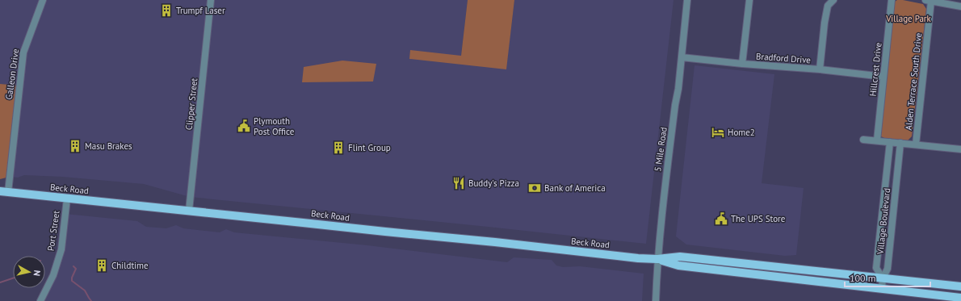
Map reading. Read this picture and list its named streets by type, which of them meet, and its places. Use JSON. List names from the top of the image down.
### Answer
{
  "streets": {
    "main road": ["Beck Road"],
    "street": [
      "Bradford Drive",
      "Hillcrest Drive",
      "Galleon Drive",
      "Alden Terrace South Drive",
      "Clipper Street",
      "5 Mile Road",
      "Village Boulevard",
      "Port Street"
    ]
  },
  "crossings": [
    ["Bradford Drive", "Hillcrest Drive"],
    ["Bradford Drive", "5 Mile Road"],
    ["Galleon Drive", "Beck Road"],
    ["Clipper Street", "Beck Road"],
    ["5 Mile Road", "Beck Road"],
    ["Beck Road", "Village Boulevard"],
    ["Beck Road", "Port Street"]
  ],
  "parks": ["Village Park"],
  "places": {
    "building": [
      "Trumpf Laser",
      "Masu Brakes",
      "Flint Group",
      "Childtime"
    ],
    "public building": ["Plymouth Post Office", "The UPS Store"],
    "hotel": ["Home2"],
    "restaurant": ["Buddy's Pizza"],
    "bank": ["Bank of America"]
  },
  "scale_bar": "100 m",
  "north": "right"
}
